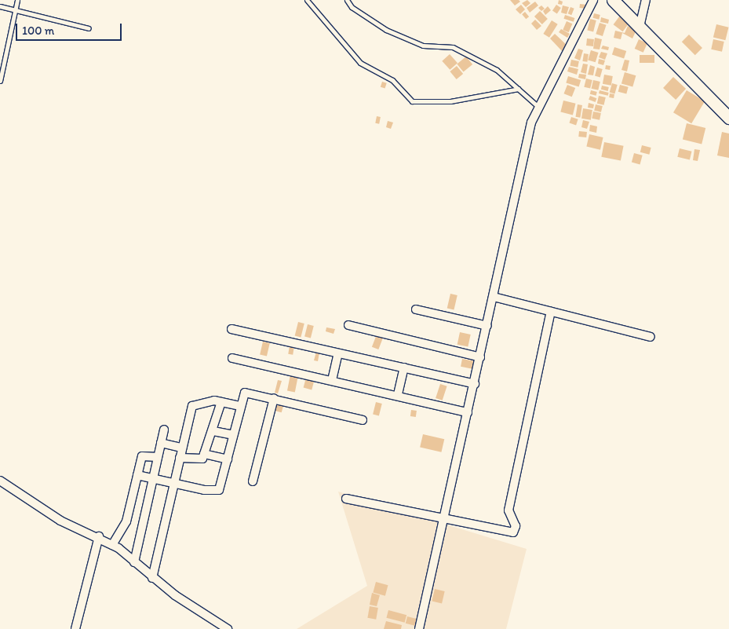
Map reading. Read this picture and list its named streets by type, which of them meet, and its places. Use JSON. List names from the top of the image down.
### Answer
{
  "scale_bar": "100 m"
}
